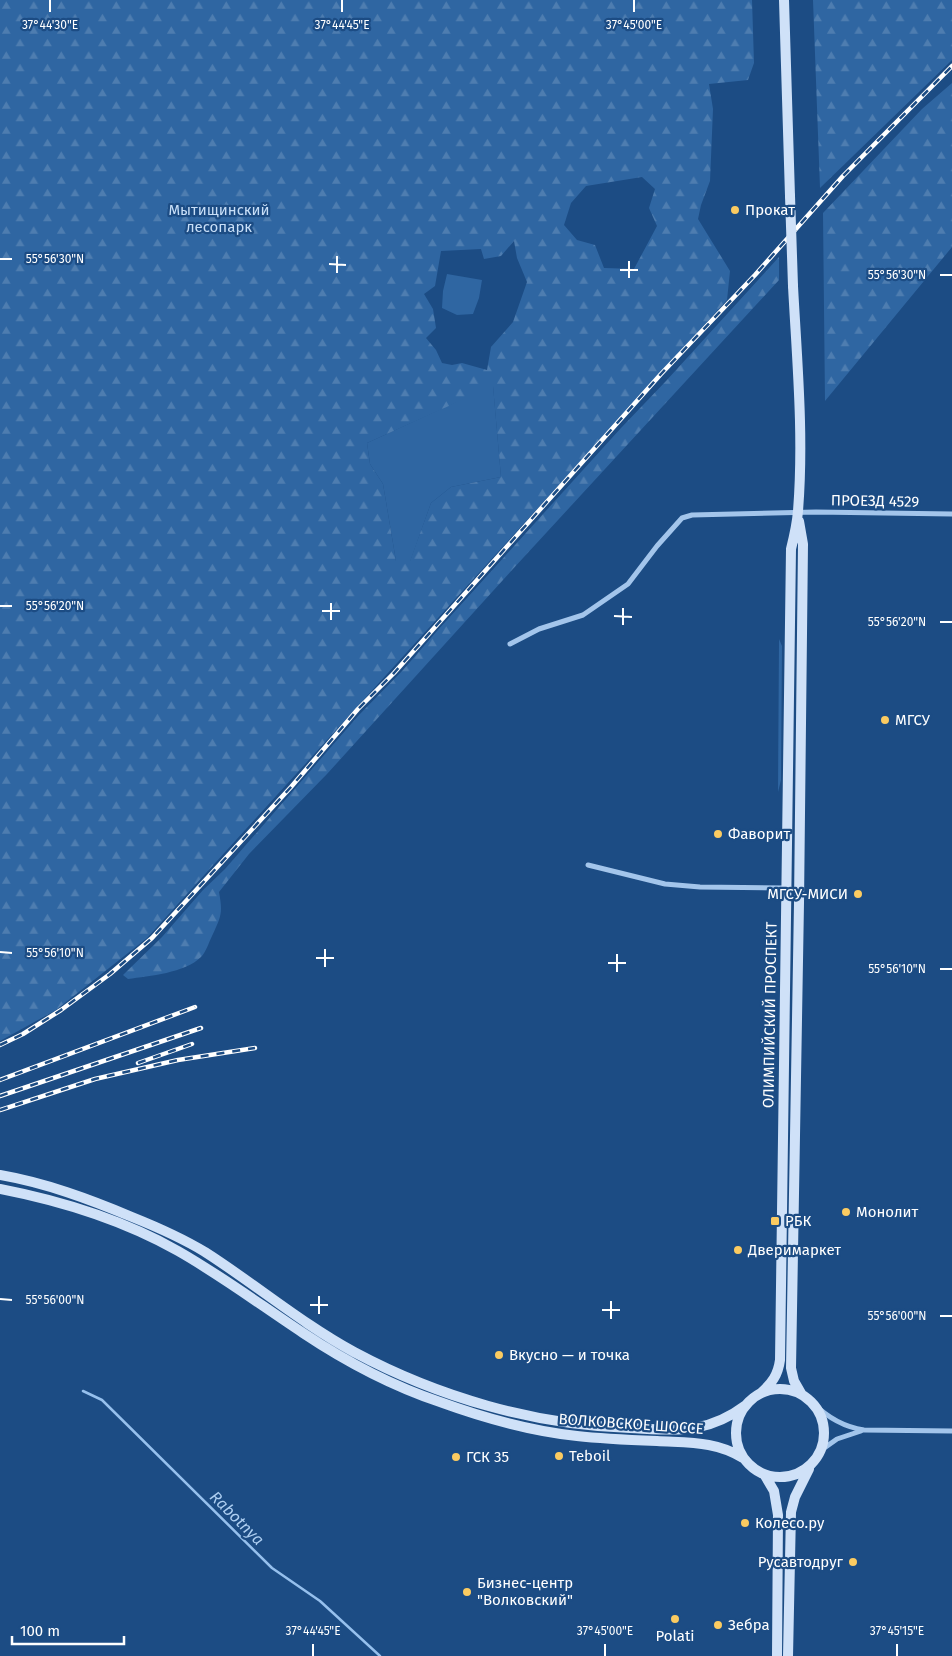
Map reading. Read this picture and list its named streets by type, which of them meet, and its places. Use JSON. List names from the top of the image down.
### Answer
{
  "streets": {
    "main road": ["ОЛИМПИЙСКИЙ ПРОСПЕКТ", "ВОЛКОВСКОЕ ШОССЕ"],
    "street": ["ПРОЕЗД 4529"]
  },
  "crossings": [
    ["ПРОЕЗД 4529", "ОЛИМПИЙСКИЙ ПРОСПЕКТ"],
    ["ОЛИМПИЙСКИЙ ПРОСПЕКТ", "ВОЛКОВСКОЕ ШОССЕ"]
  ],
  "water": ["Rabotnya"],
  "parks": ["Мытищинский лесопарк"],
  "places": {
    "other": [
      "Прокат",
      "МГСУ",
      "Фаворит",
      "МГСУ-МИСИ",
      "Монолит",
      "Дверимаркет",
      "Вкусно — и точка",
      "Teboil",
      "ГСК 35",
      "Колесо.ру",
      "Русавтодруг",
      "Бизнес-центр \"Волковский\"",
      "Polati",
      "Зебра"
    ],
    "transit": ["РБК"]
  },
  "scale_bar": "100 m",
  "coordinates": [
    "37°44'30\"E",
    "37°44'45\"E",
    "37°45'00\"E",
    "55°56'30\"N",
    "55°56'20\"N",
    "55°56'10\"N",
    "55°56'00\"N",
    "37°45'15\"E"
  ]
}
